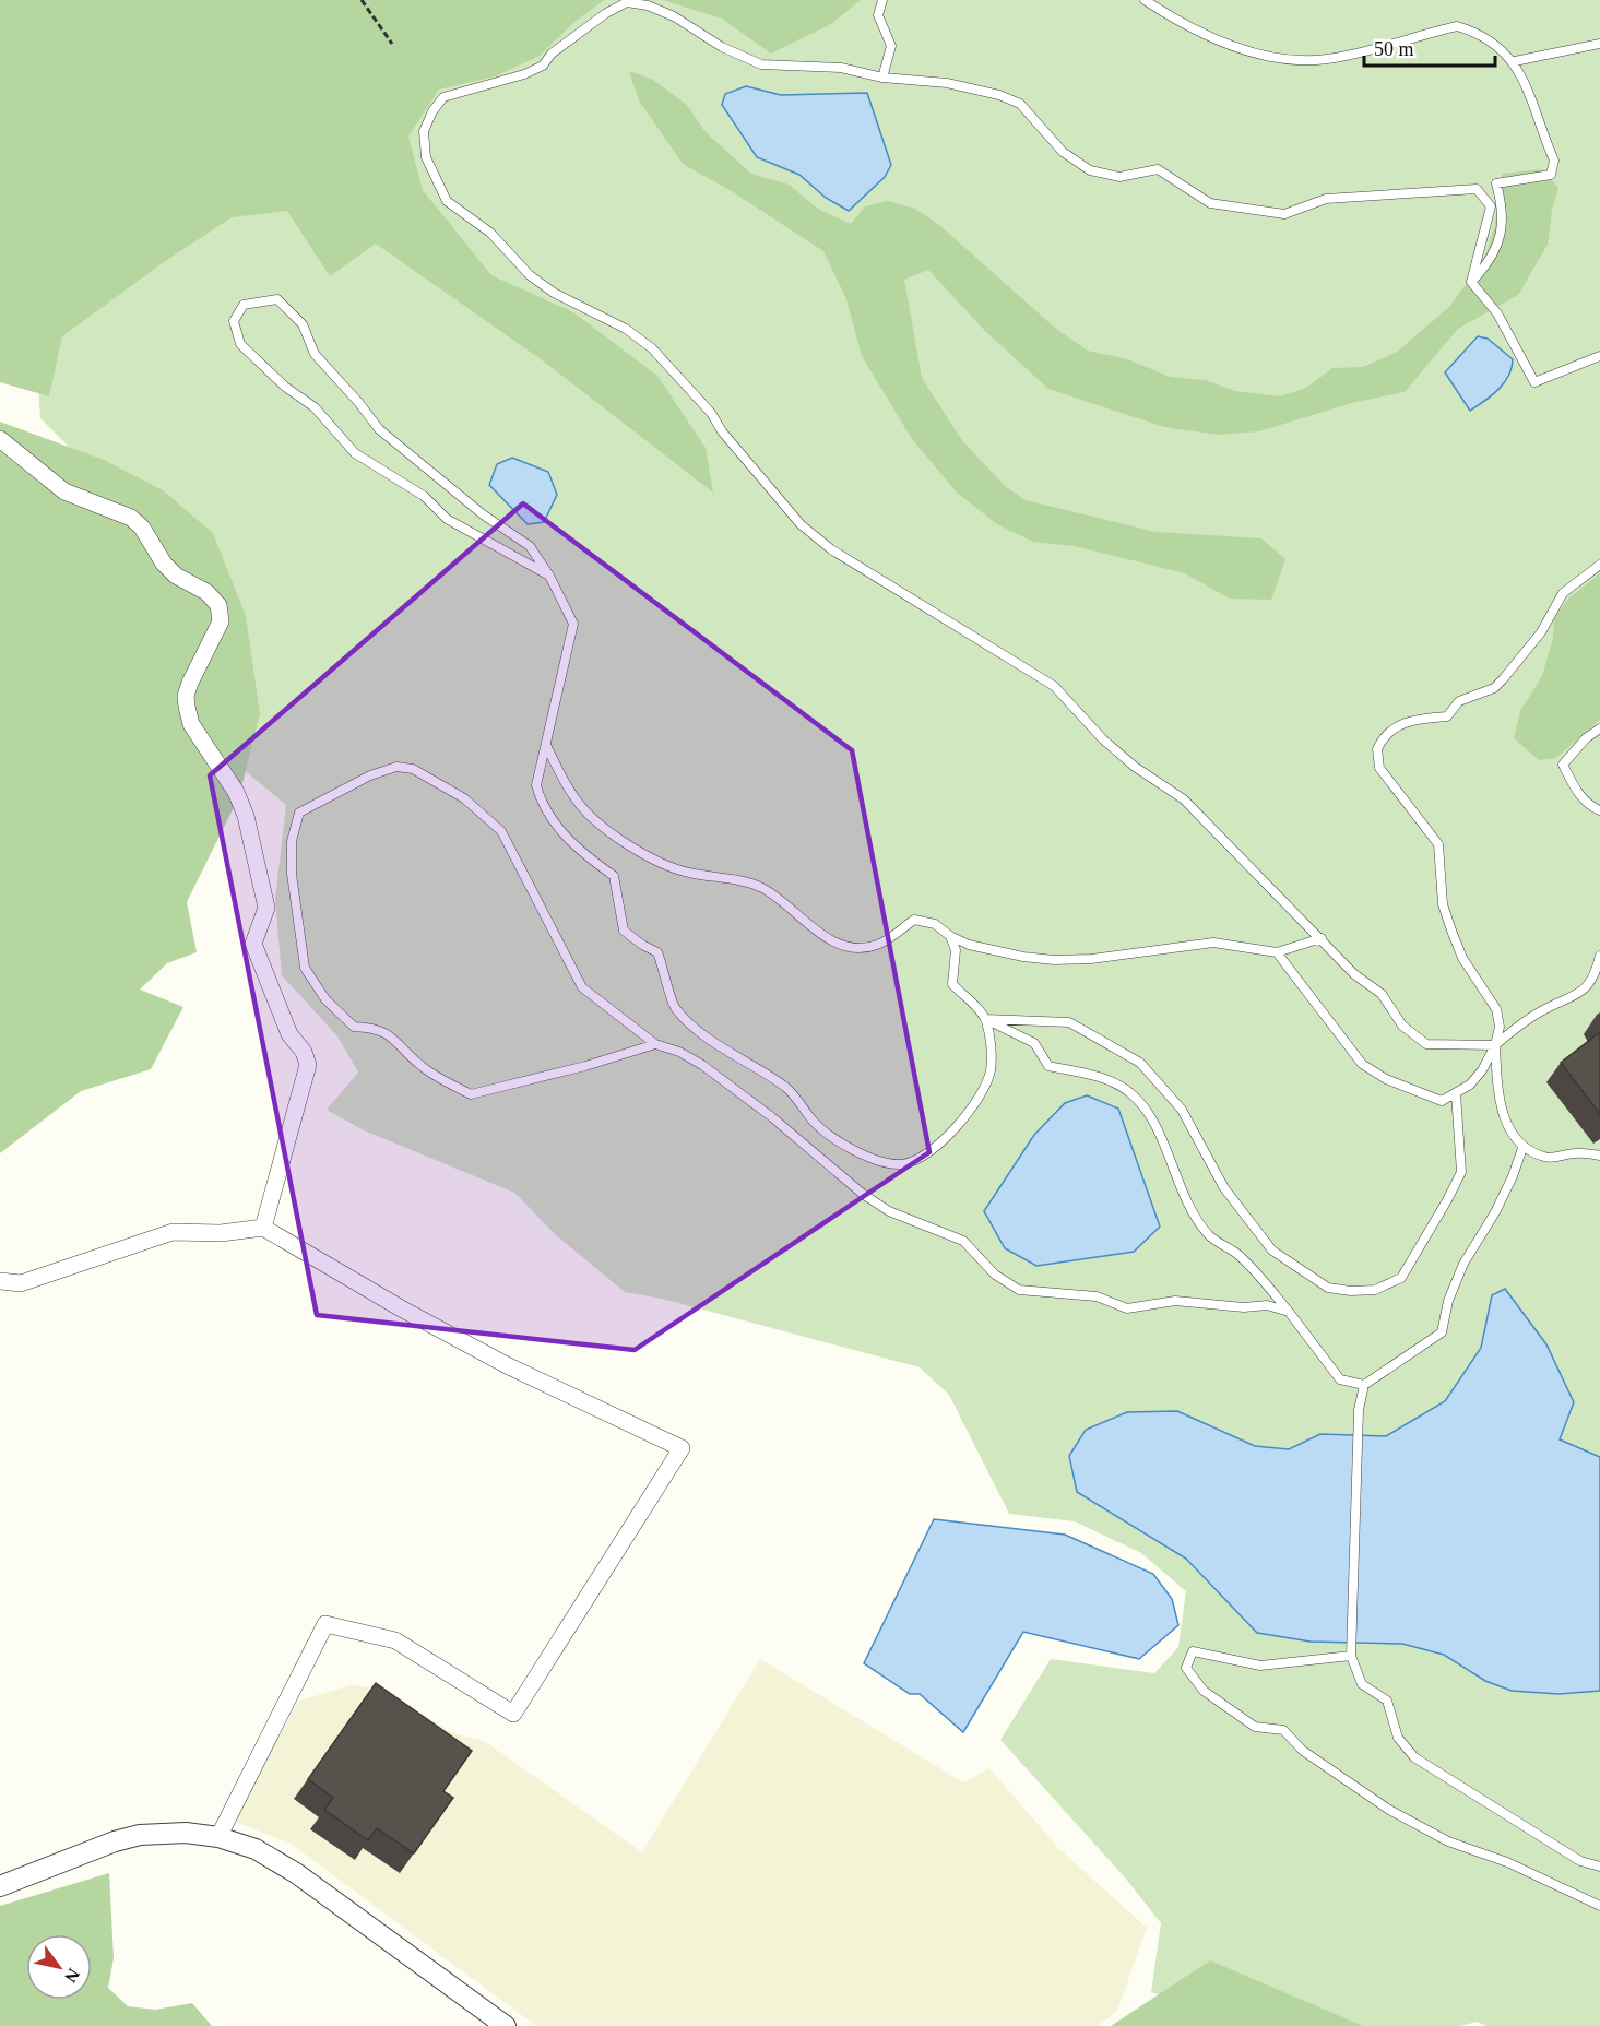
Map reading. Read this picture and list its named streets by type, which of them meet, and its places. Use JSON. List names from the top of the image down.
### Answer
{
  "scale_bar": "50 m",
  "north": "bottom right"
}
